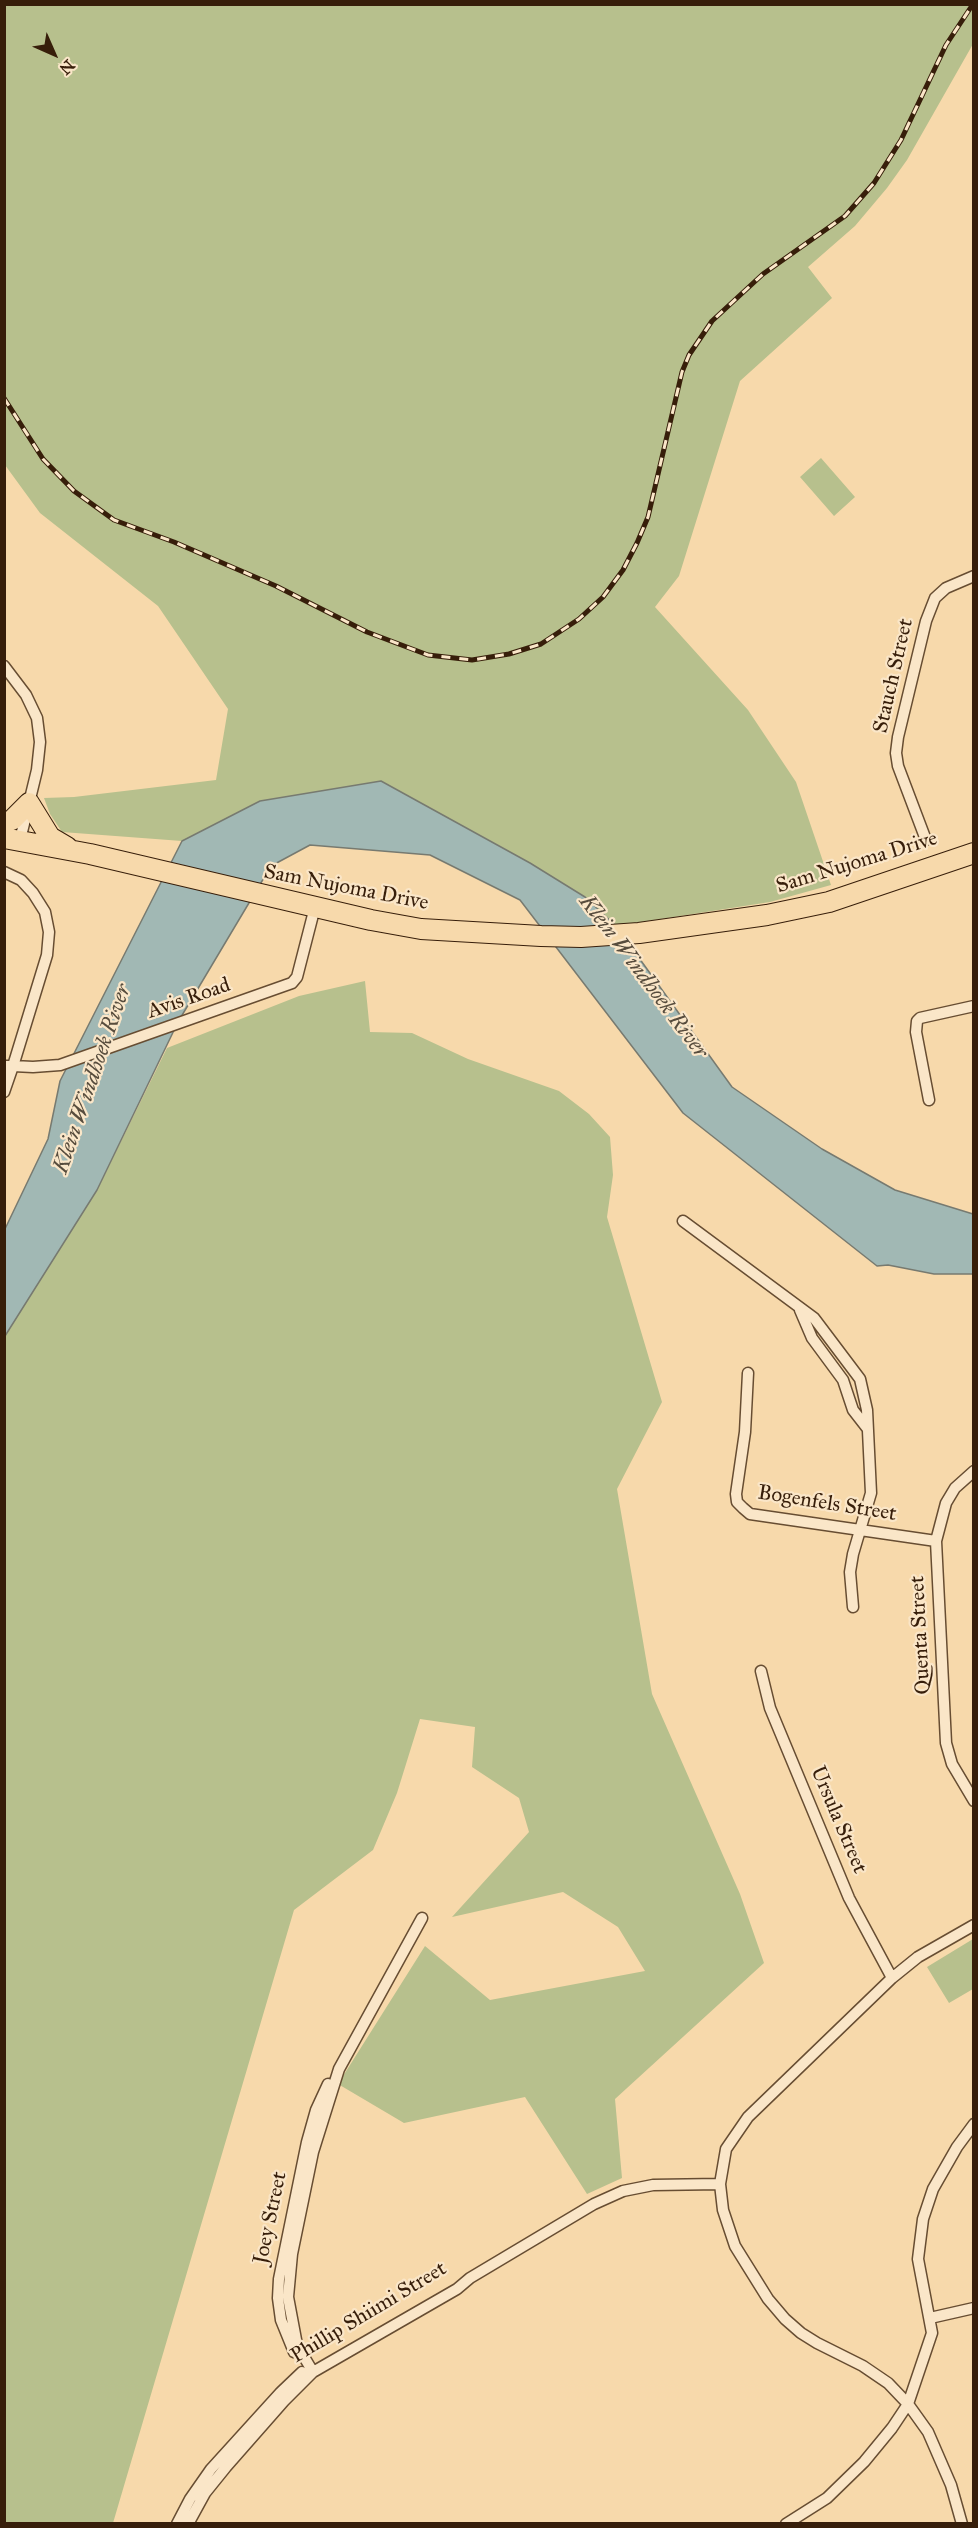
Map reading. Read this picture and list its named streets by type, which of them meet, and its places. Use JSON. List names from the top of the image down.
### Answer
{
  "streets": {
    "highway": ["Sam Nujoma Drive"],
    "street": [
      "Stauch Street",
      "Avis Road",
      "Bogenfels Street",
      "Quenta Street",
      "Ursula Street",
      "Joey Street",
      "Phillip Shiimi Street"
    ]
  },
  "crossings": [
    ["Sam Nujoma Drive", "Avis Road"],
    ["Bogenfels Street", "Quenta Street"],
    ["Joey Street", "Phillip Shiimi Street"]
  ],
  "water": ["Klein Windhoek River"],
  "north": "bottom right"
}
